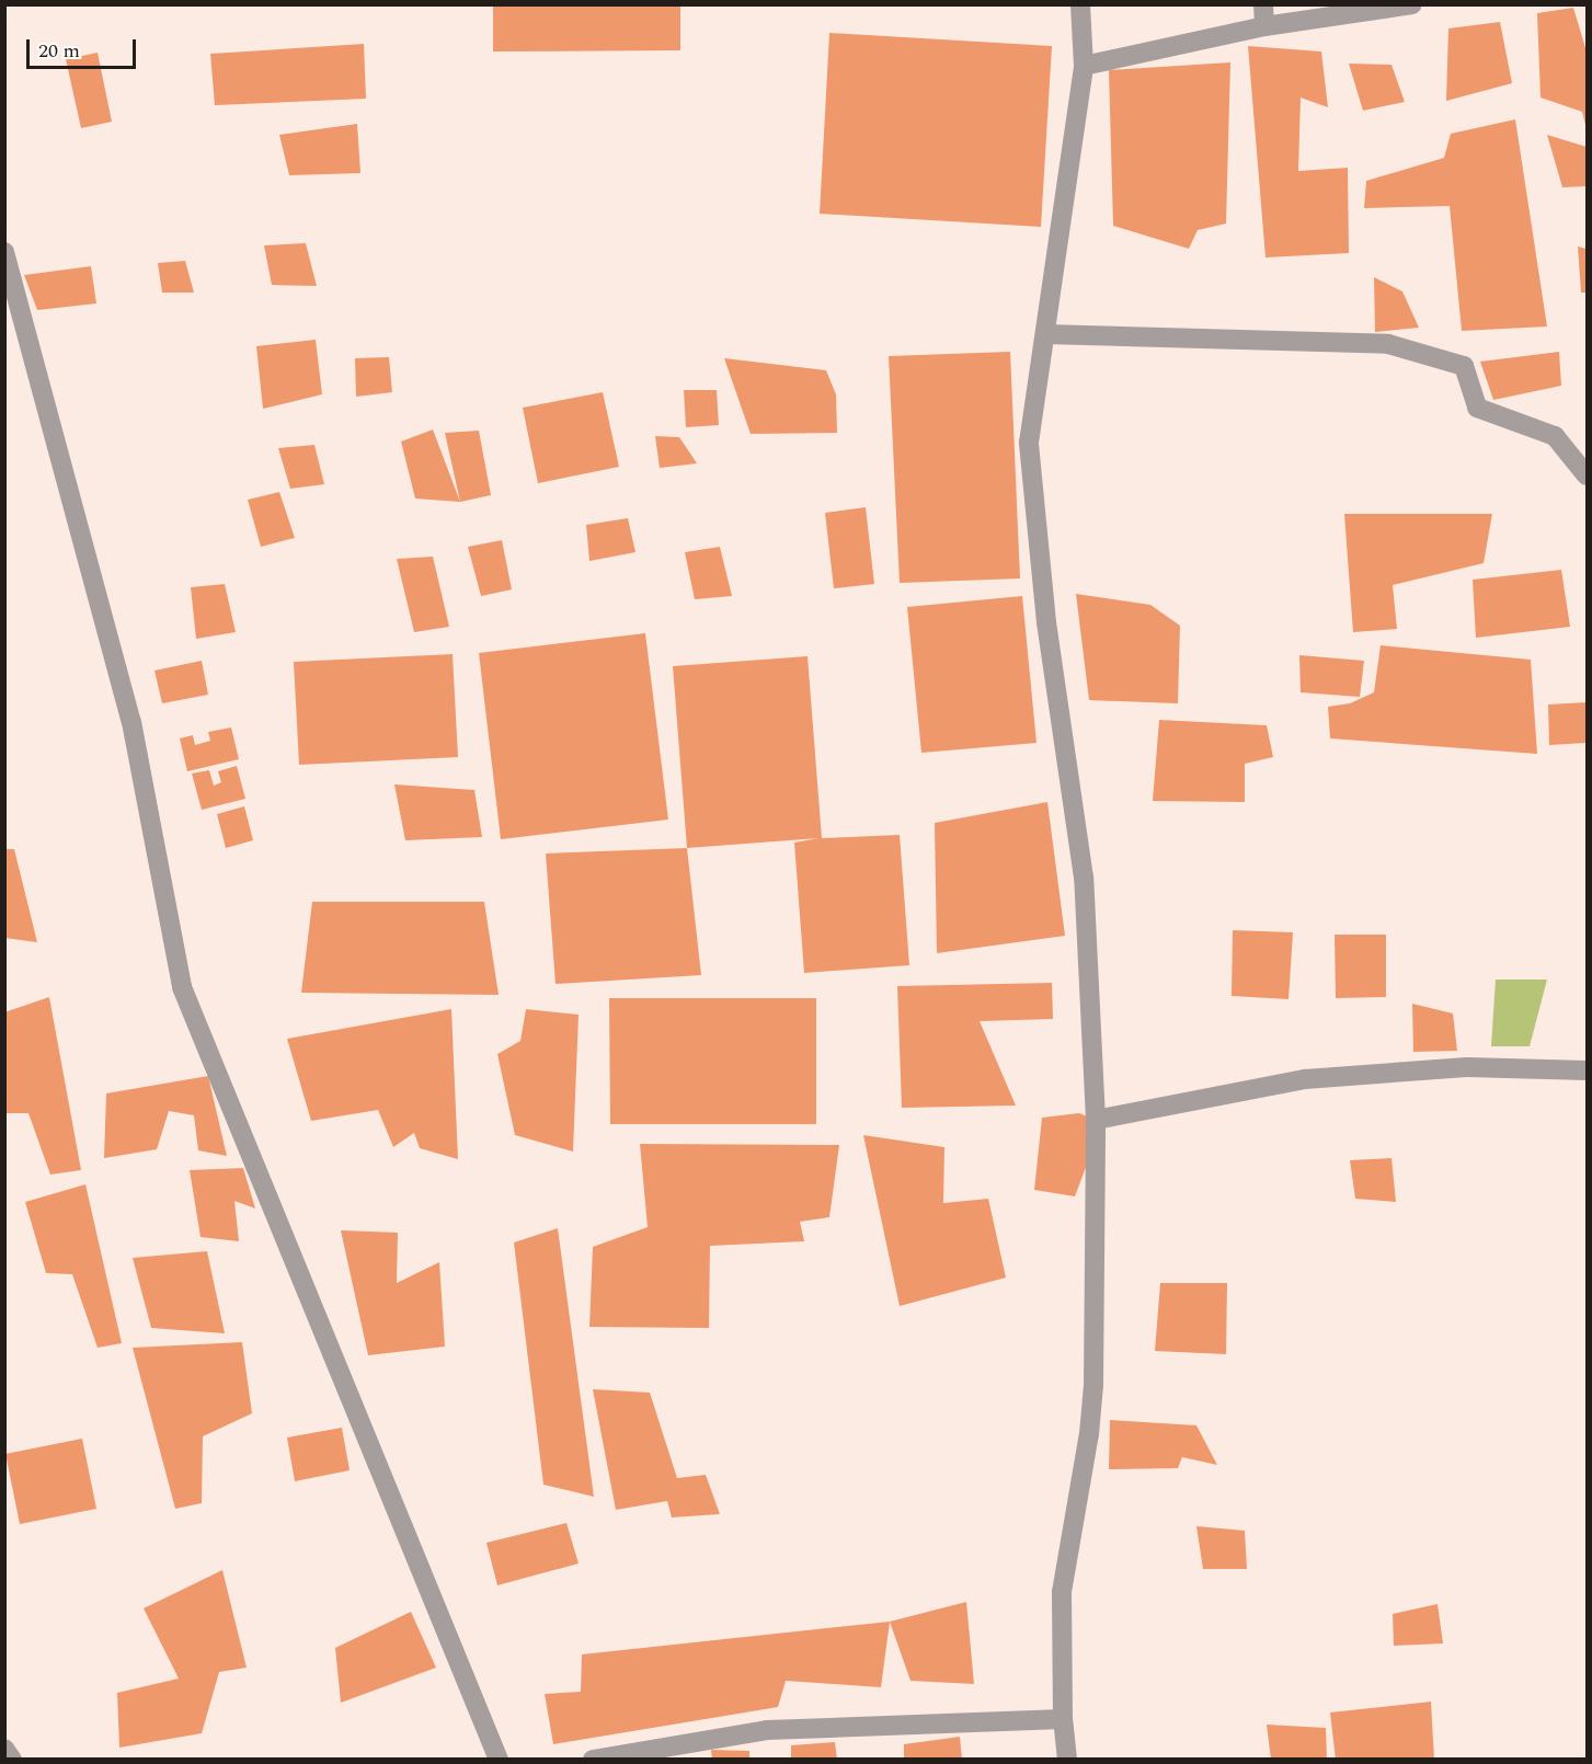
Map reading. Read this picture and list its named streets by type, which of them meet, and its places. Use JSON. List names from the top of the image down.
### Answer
{
  "scale_bar": "20 m"
}
